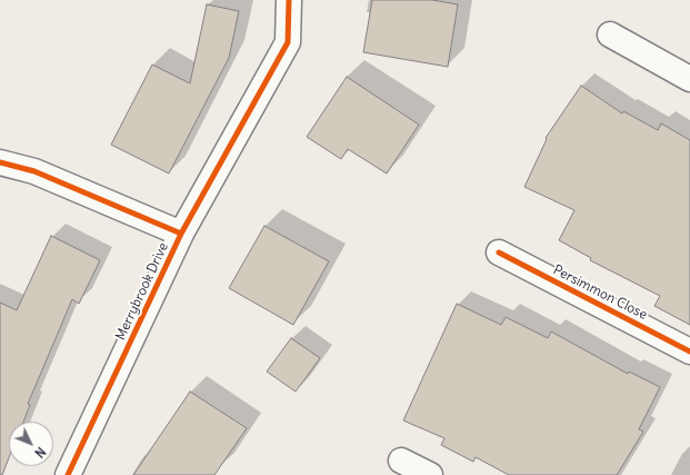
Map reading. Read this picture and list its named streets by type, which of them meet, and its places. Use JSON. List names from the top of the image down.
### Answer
{
  "streets": {
    "street": ["Merrybrook Drive", "Persimmon Close"]
  },
  "north": "bottom right"
}
